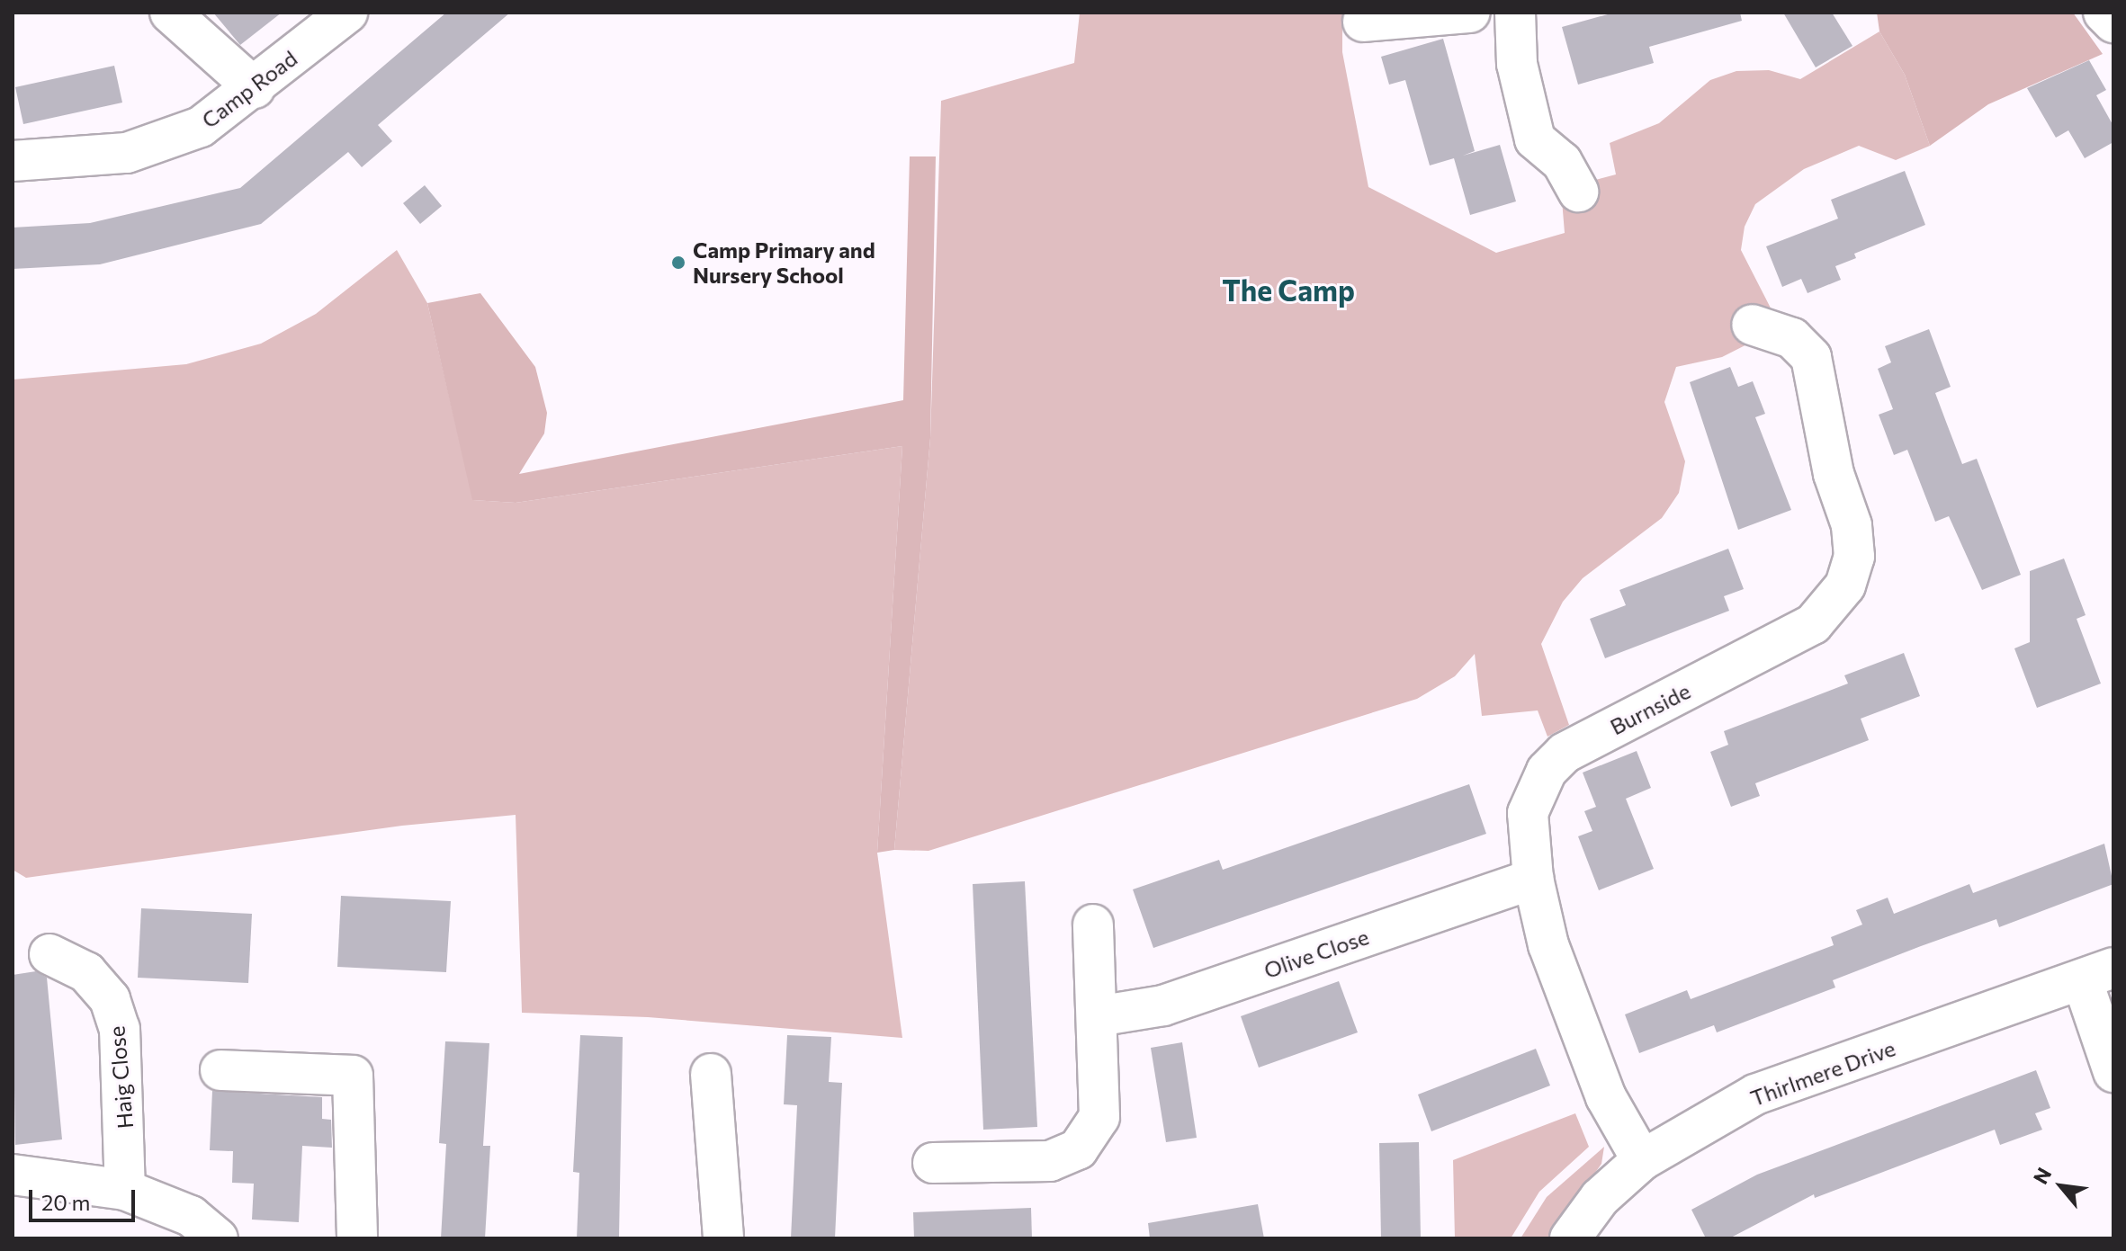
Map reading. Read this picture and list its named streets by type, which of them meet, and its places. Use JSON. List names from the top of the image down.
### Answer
{
  "streets": {
    "street": [
      "Camp Road",
      "Burnside",
      "Olive Close",
      "Thirlmere Drive",
      "Haig Close"
    ]
  },
  "crossings": [
    ["Burnside", "Olive Close"],
    ["Burnside", "Thirlmere Drive"]
  ],
  "districts": ["The Camp"],
  "places": ["Camp Primary and Nursery School"],
  "scale_bar": "20 m",
  "north": "top left"
}
